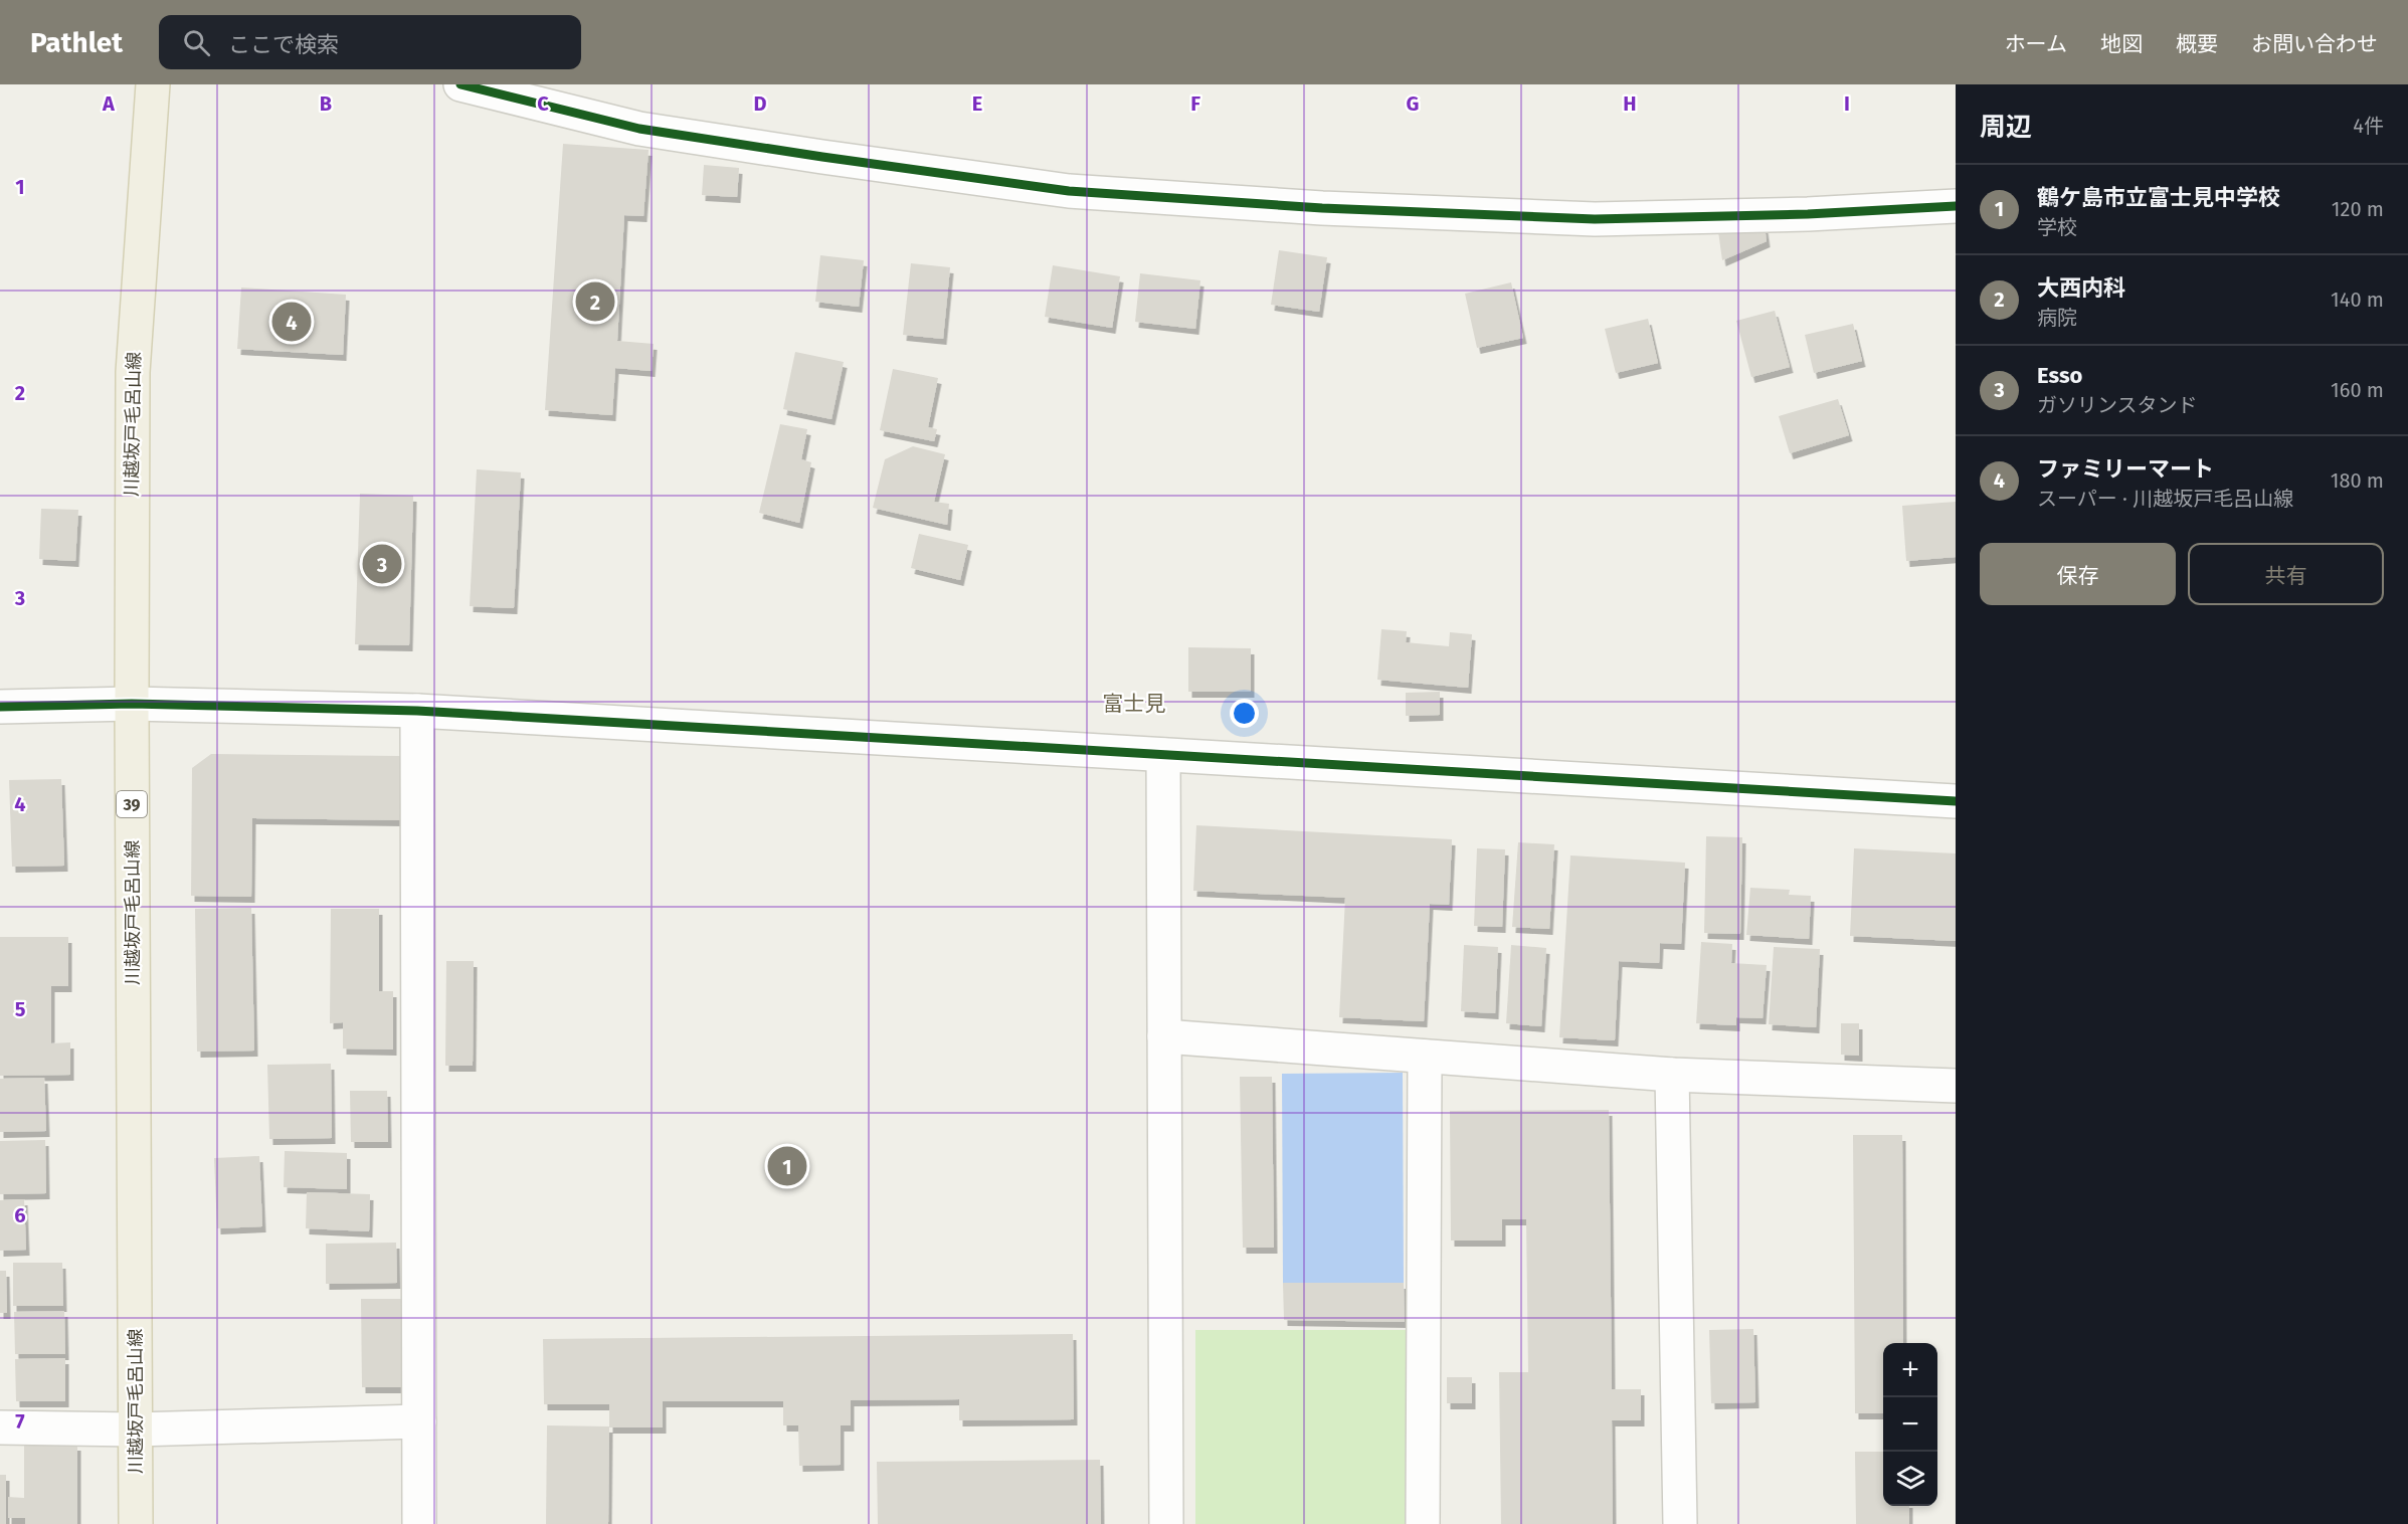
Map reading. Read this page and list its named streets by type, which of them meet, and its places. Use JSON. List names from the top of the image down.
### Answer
{
  "streets": {
    "main road": ["川越坂戸毛呂山線", "39"]
  },
  "districts": ["富士見"],
  "page": {
    "header": "Pathlet",
    "search": "ここで検索",
    "nav": [
      "ホーム",
      "地図",
      "概要",
      "お問い合わせ"
    ],
    "heading": ["周辺", "4件"],
    "list": [
      {
        "mark": "1",
        "name": "鶴ケ島市立富士見中学校",
        "note": "学校",
        "value": "120 m"
      },
      {
        "mark": "2",
        "name": "大西内科",
        "note": "病院",
        "value": "140 m"
      },
      {
        "mark": "3",
        "name": "Esso",
        "note": "ガソリンスタンド",
        "value": "160 m"
      },
      {
        "mark": "4",
        "name": "ファミリーマート",
        "note": "スーパー · 川越坂戸毛呂山線",
        "value": "180 m"
      }
    ],
    "pins": [
      "2",
      "4",
      "3",
      "1"
    ],
    "buttons": ["保存", "共有"],
    "map_buttons": ["+", "−"]
  },
  "grid": {
    "columns": [
      "A",
      "B",
      "C",
      "D",
      "E",
      "F",
      "G",
      "H",
      "I"
    ],
    "rows": [
      "1",
      "2",
      "3",
      "4",
      "5",
      "6",
      "7"
    ]
  }
}
